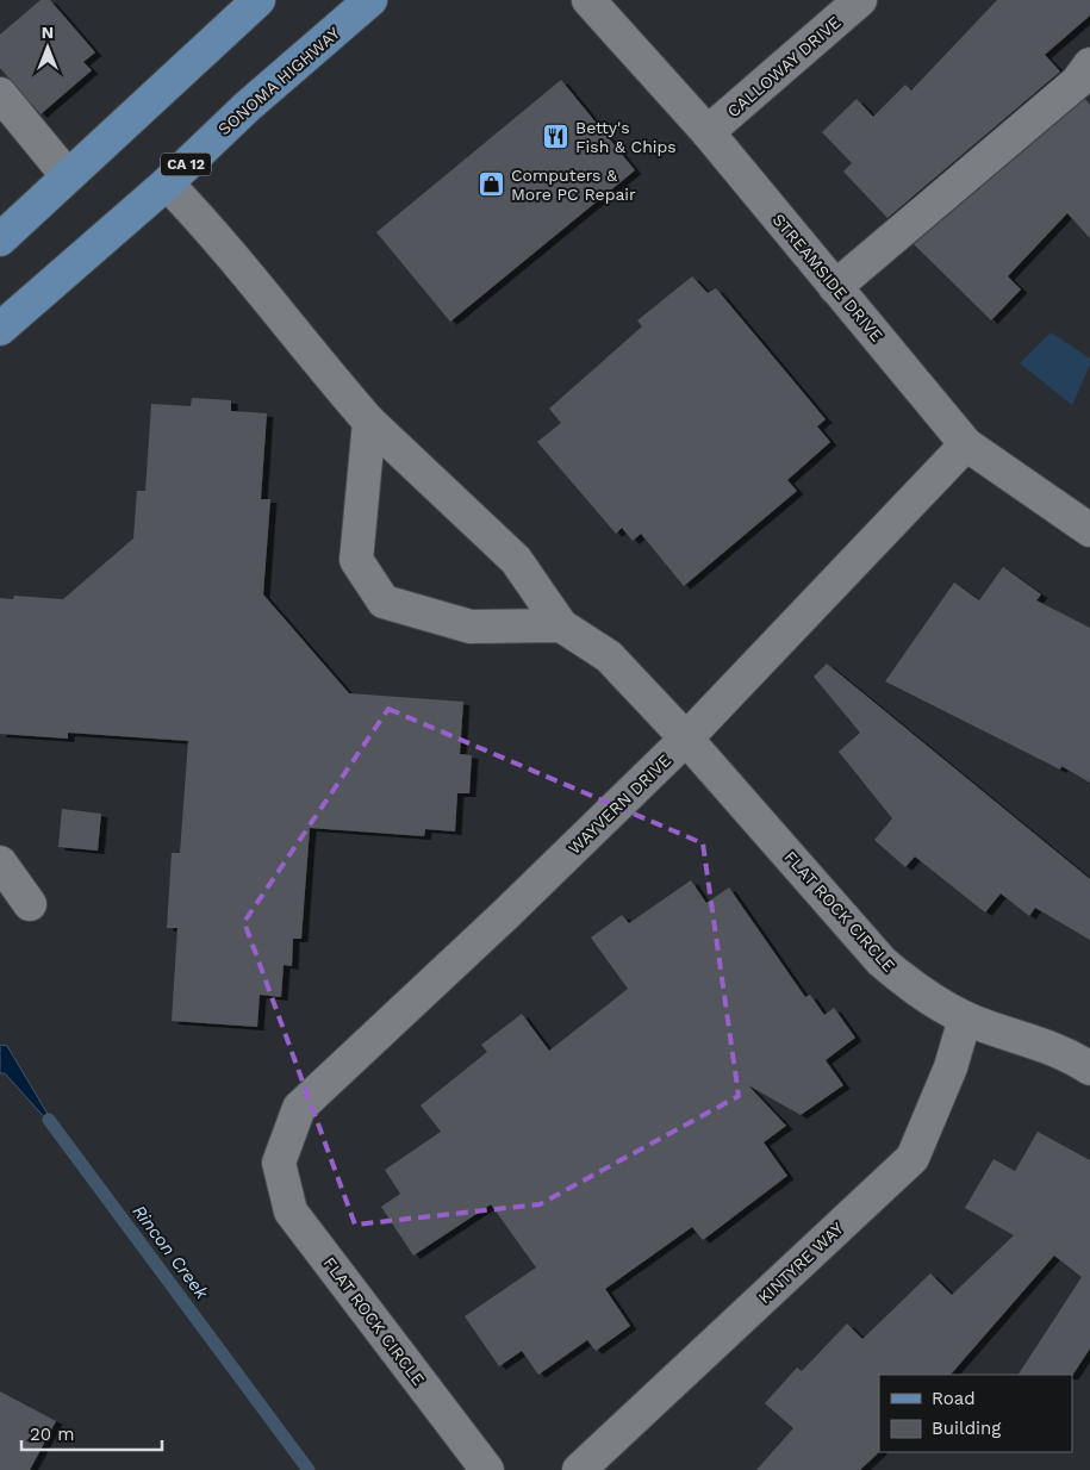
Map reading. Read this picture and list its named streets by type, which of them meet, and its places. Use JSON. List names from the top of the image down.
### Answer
{
  "streets": {
    "main road": ["SONOMA HIGHWAY", "CA 12"],
    "street": [
      "CALLOWAY DRIVE",
      "STREAMSIDE DRIVE",
      "WAYVERN DRIVE",
      "FLAT ROCK CIRCLE",
      "KINTYRE WAY"
    ]
  },
  "crossings": [
    ["CALLOWAY DRIVE", "STREAMSIDE DRIVE"],
    ["STREAMSIDE DRIVE", "WAYVERN DRIVE"],
    ["WAYVERN DRIVE", "FLAT ROCK CIRCLE"],
    ["FLAT ROCK CIRCLE", "KINTYRE WAY"]
  ],
  "water": ["Rincon Creek"],
  "places": {
    "restaurant": ["Betty's Fish & Chips"],
    "shop": ["Computers & More PC Repair"]
  },
  "legend": ["Road", "Building"],
  "scale_bar": "20 m",
  "north": "top"
}
